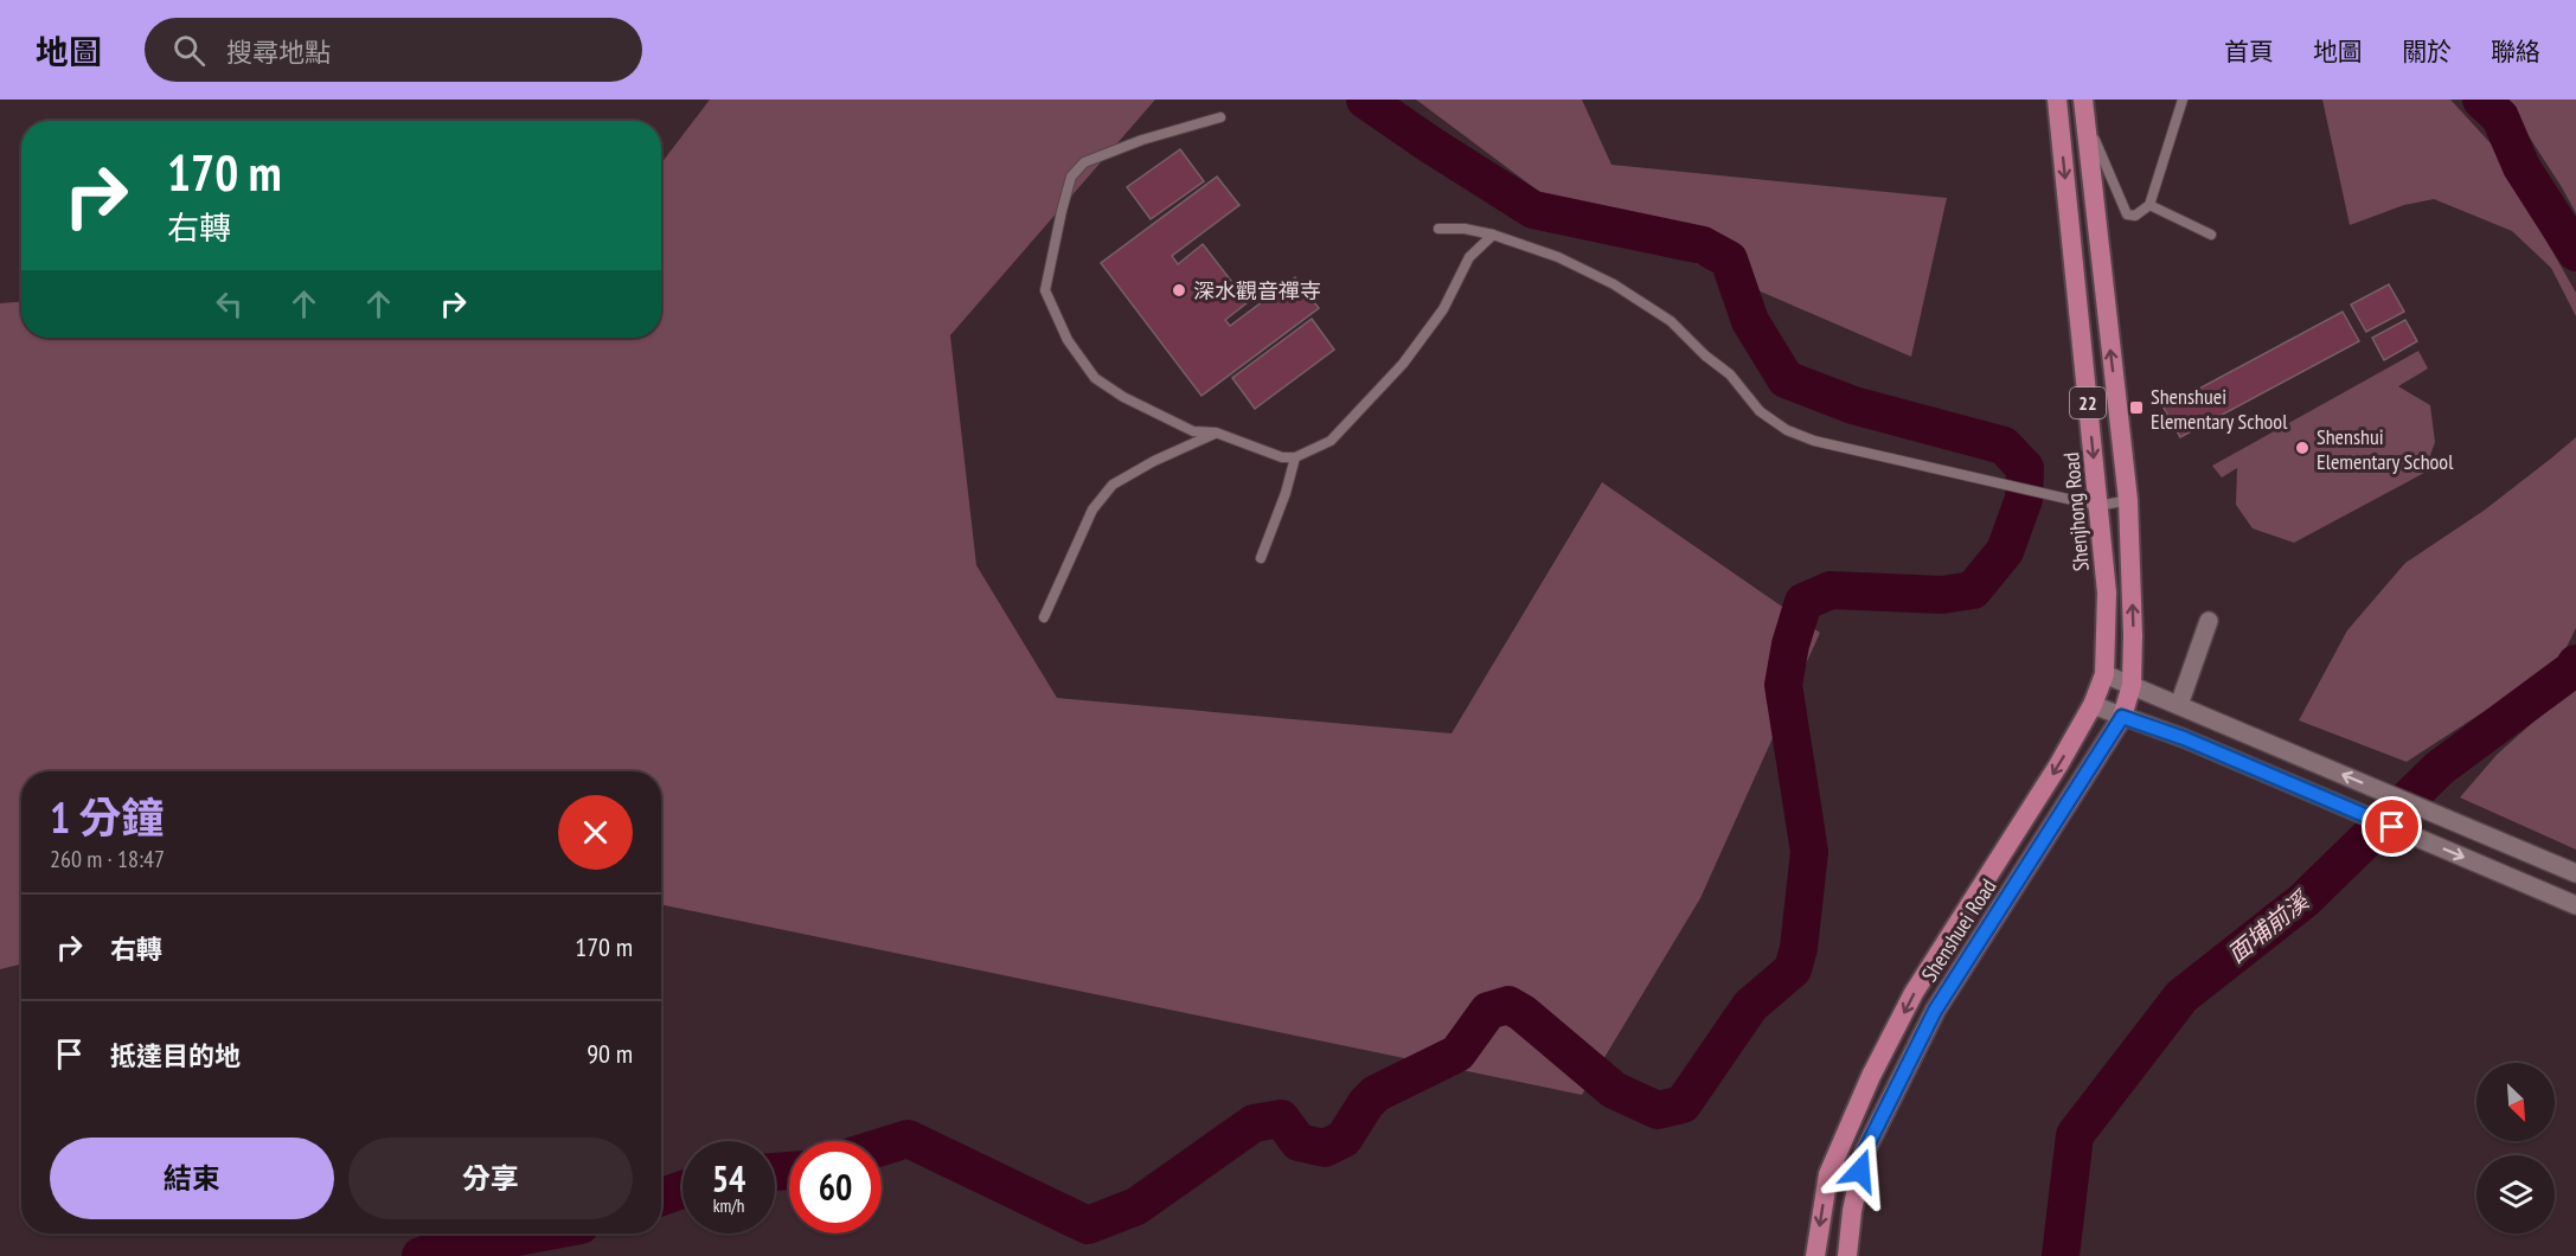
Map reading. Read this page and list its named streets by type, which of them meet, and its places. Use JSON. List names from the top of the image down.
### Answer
{
  "streets": {
    "main road": ["22", "Shenjhong Road", "Shenshuei Road"]
  },
  "crossings": [
    ["22", "Shenshuei Road"],
    ["Shenjhong Road", "Shenshuei Road"]
  ],
  "water": ["面埔前溪"],
  "places": {
    "other": ["深水觀音禪寺", "Shenshui Elementary School"],
    "transit": ["Shenshuei Elementary School"]
  },
  "north": "bottom right",
  "page": {
    "header": "地圖",
    "search": "搜尋地點",
    "nav": [
      "首頁",
      "地圖",
      "關於",
      "聯絡"
    ],
    "turn": ["170 m", "右轉"],
    "heading": ["1 分鐘", "260 m · 18:47"],
    "list": [
      {
        "name": "右轉",
        "value": "170 m"
      },
      {
        "name": "抵達目的地",
        "value": "90 m"
      }
    ],
    "buttons": ["結束", "分享"],
    "speed": "54 km/h",
    "limit": "60"
  }
}
